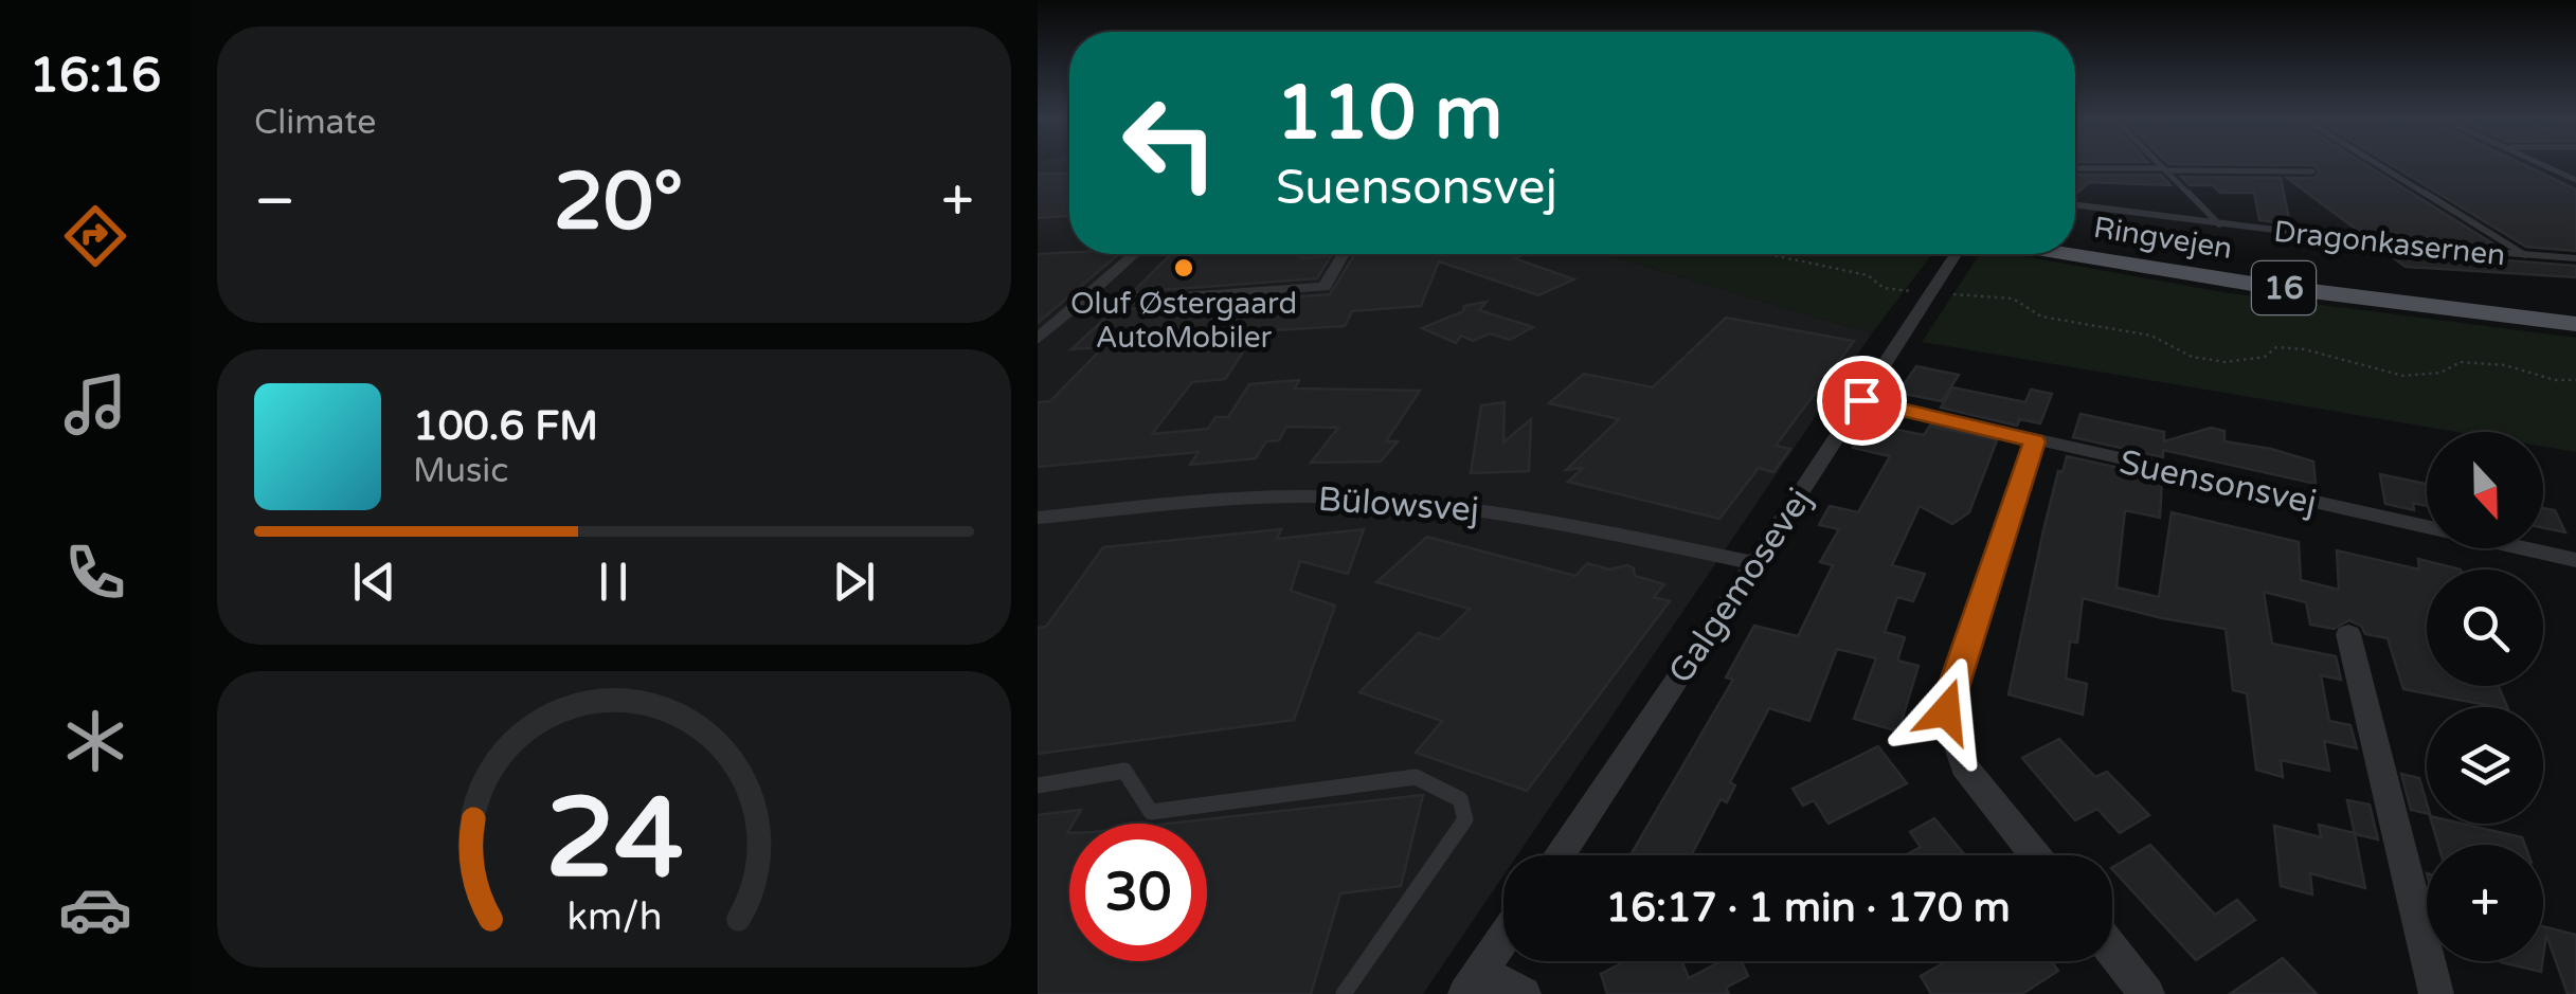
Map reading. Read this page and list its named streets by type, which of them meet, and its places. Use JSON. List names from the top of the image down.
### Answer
{
  "streets": {
    "main road": ["Ringvejen", "16"],
    "street": ["Suensonsvej", "Bülowsvej", "Galgemosevej"],
    "lane": ["Dragonkasernen"]
  },
  "crossings": [
    ["Suensonsvej", "Galgemosevej"],
    ["Bülowsvej", "Galgemosevej"]
  ],
  "places": ["Oluf Østergaard AutoMobiler"],
  "north": "bottom",
  "page": {
    "tabs": "16:16",
    "tile": "Climate",
    "turn": ["110 m", "Suensonsvej"],
    "heat": ["−", "20°", "+"],
    "song": ["100.6 FM", "Music"],
    "map_buttons": "+",
    "limit": "30",
    "trip": "16:17 · 1 min · 170 m",
    "gauge": ["24", "km/h"]
  }
}
